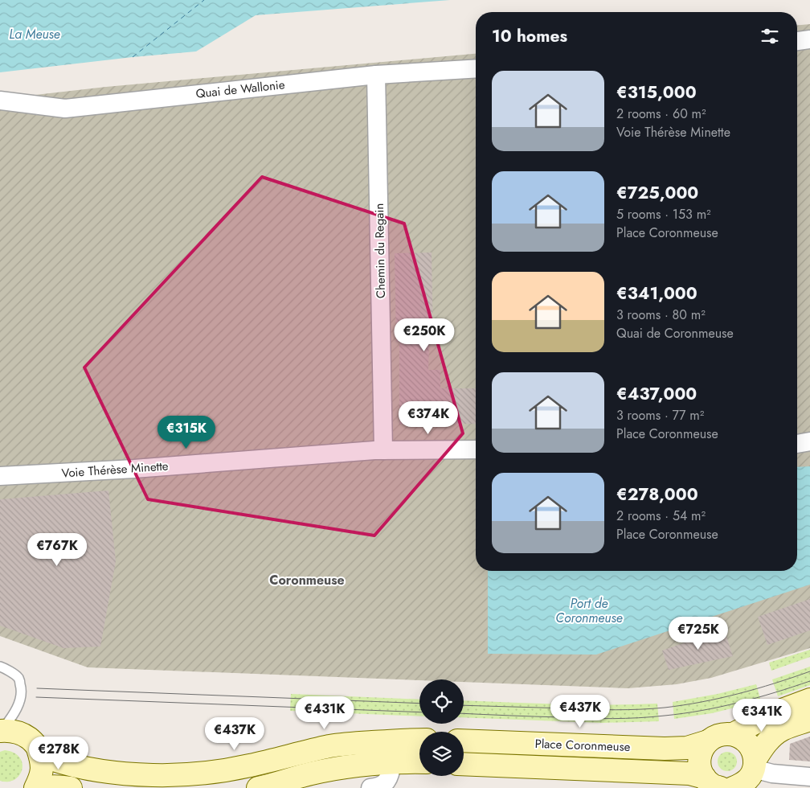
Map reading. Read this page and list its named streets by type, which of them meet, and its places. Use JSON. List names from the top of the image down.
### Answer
{
  "streets": {
    "main road": ["Place Coronmeuse"],
    "street": ["Quai de Wallonie", "Chemin du Regain", "Voie Thérèse Minette"]
  },
  "crossings": [
    ["Quai de Wallonie", "Chemin du Regain"],
    ["Chemin du Regain", "Voie Thérèse Minette"]
  ],
  "districts": ["Coronmeuse"],
  "water": ["La Meuse", "Port de Coronmeuse"],
  "page": {
    "heading": "10 homes",
    "list": [
      {
        "name": "€315,000",
        "note": "2 rooms · 60 m² · Voie Thérèse Minette"
      },
      {
        "name": "€725,000",
        "note": "5 rooms · 153 m² · Place Coronmeuse"
      },
      {
        "name": "€341,000",
        "note": "3 rooms · 80 m² · Quai de Coronmeuse"
      },
      {
        "name": "€437,000",
        "note": "3 rooms · 77 m² · Place Coronmeuse"
      },
      {
        "name": "€278,000",
        "note": "2 rooms · 54 m² · Place Coronmeuse"
      }
    ],
    "price": [
      "€250K",
      "€374K",
      "€315K",
      "€767K",
      "€725K",
      "€437K",
      "€431K",
      "€341K",
      "€437K",
      "€278K"
    ]
  }
}
